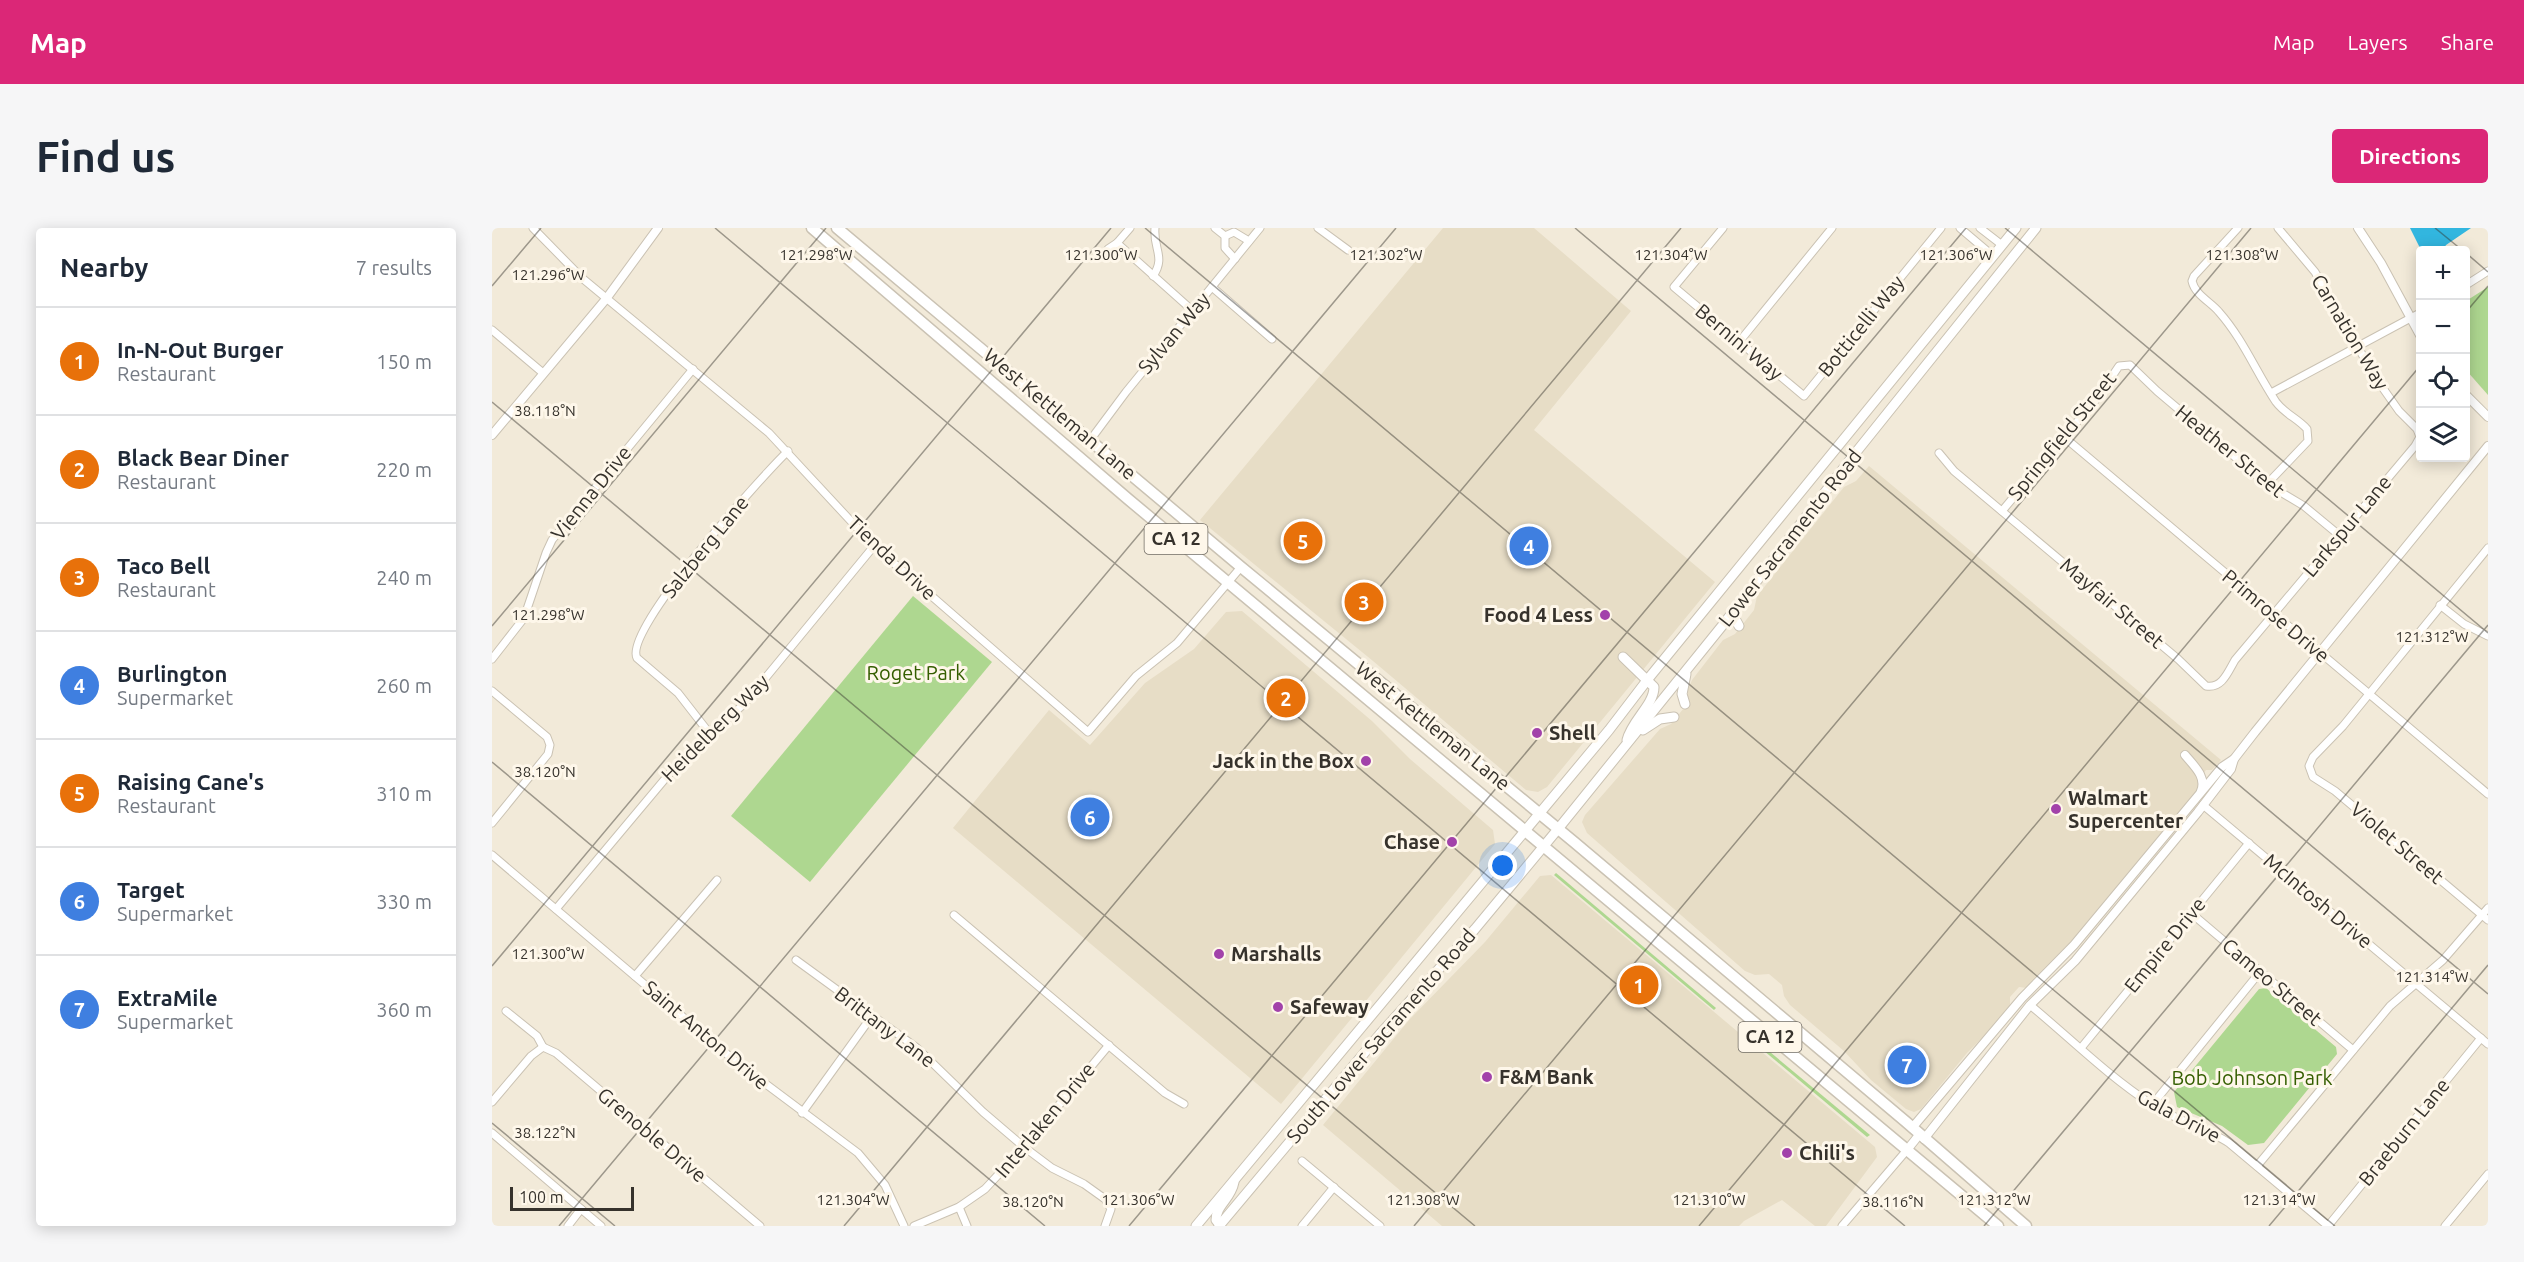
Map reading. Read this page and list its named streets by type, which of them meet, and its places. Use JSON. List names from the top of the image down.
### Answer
{
  "streets": {
    "main road": [
      "West Kettleman Lane",
      "Lower Sacramento Road",
      "CA 12",
      "South Lower Sacramento Road"
    ],
    "street": [
      "Botticelli Way",
      "Carnation Way",
      "Sylvan Way",
      "Bernini Way",
      "Springfield Street",
      "Heather Street",
      "Vienna Drive",
      "Larkspur Lane",
      "Salzberg Lane",
      "Tienda Drive",
      "Mayfair Street",
      "Primrose Drive",
      "Heidelberg Way",
      "Violet Street",
      "McIntosh Drive",
      "Empire Drive",
      "Cameo Street",
      "Brittany Lane",
      "Saint Anton Drive",
      "Gala Drive",
      "Interlaken Drive",
      "Braeburn Lane",
      "Grenoble Drive"
    ]
  },
  "crossings": [
    ["Botticelli Way", "Bernini Way"],
    ["Sylvan Way", "West Kettleman Lane"],
    ["West Kettleman Lane", "Lower Sacramento Road"],
    ["West Kettleman Lane", "Tienda Drive"],
    ["West Kettleman Lane", "South Lower Sacramento Road"],
    ["Springfield Street", "Heather Street"],
    ["Springfield Street", "Mayfair Street"],
    ["Springfield Street", "Primrose Drive"],
    ["Heather Street", "Larkspur Lane"],
    ["Vienna Drive", "Tienda Drive"],
    ["Larkspur Lane", "Mayfair Street"],
    ["Larkspur Lane", "Primrose Drive"],
    ["Lower Sacramento Road", "South Lower Sacramento Road"],
    ["Salzberg Lane", "Tienda Drive"],
    ["Salzberg Lane", "Heidelberg Way"],
    ["Tienda Drive", "Heidelberg Way"],
    ["Mayfair Street", "Primrose Drive"],
    ["Primrose Drive", "Violet Street"],
    ["Heidelberg Way", "Saint Anton Drive"],
    ["McIntosh Drive", "Empire Drive"],
    ["McIntosh Drive", "Braeburn Lane"],
    ["Empire Drive", "Cameo Street"],
    ["Empire Drive", "Gala Drive"],
    ["Brittany Lane", "Interlaken Drive"],
    ["Gala Drive", "Braeburn Lane"]
  ],
  "parks": ["Roget Park", "Bob Johnson Park"],
  "places": [
    "Food 4 Less",
    "Shell",
    "Jack in the Box",
    "Walmart Supercenter",
    "Chase",
    "Marshalls",
    "Safeway",
    "F&M Bank",
    "Chili's"
  ],
  "scale_bar": "100 m",
  "page": {
    "header": "Map",
    "nav": ["Map", "Layers", "Share"],
    "buttons": "Directions",
    "title": "Find us",
    "heading": ["Nearby", "7 results"],
    "map_buttons": ["+", "−"],
    "list": [
      {
        "mark": "1",
        "name": "In-N-Out Burger",
        "note": "Restaurant",
        "value": "150 m"
      },
      {
        "mark": "2",
        "name": "Black Bear Diner",
        "note": "Restaurant",
        "value": "220 m"
      },
      {
        "mark": "3",
        "name": "Taco Bell",
        "note": "Restaurant",
        "value": "240 m"
      },
      {
        "mark": "4",
        "name": "Burlington",
        "note": "Supermarket",
        "value": "260 m"
      },
      {
        "mark": "5",
        "name": "Raising Cane's",
        "note": "Restaurant",
        "value": "310 m"
      },
      {
        "mark": "6",
        "name": "Target",
        "note": "Supermarket",
        "value": "330 m"
      },
      {
        "mark": "7",
        "name": "ExtraMile",
        "note": "Supermarket",
        "value": "360 m"
      }
    ],
    "pins": [
      "5",
      "4",
      "3",
      "2",
      "6",
      "1",
      "7"
    ],
    "scale": "100 m"
  },
  "coordinates": [
    "121.298°W",
    "121.300°W",
    "121.302°W",
    "121.304°W",
    "121.306°W",
    "121.308°W",
    "121.296°W",
    "38.118°N",
    "121.312°W",
    "38.120°N",
    "121.314°W",
    "38.122°N",
    "121.310°W",
    "38.116°N"
  ]
}
